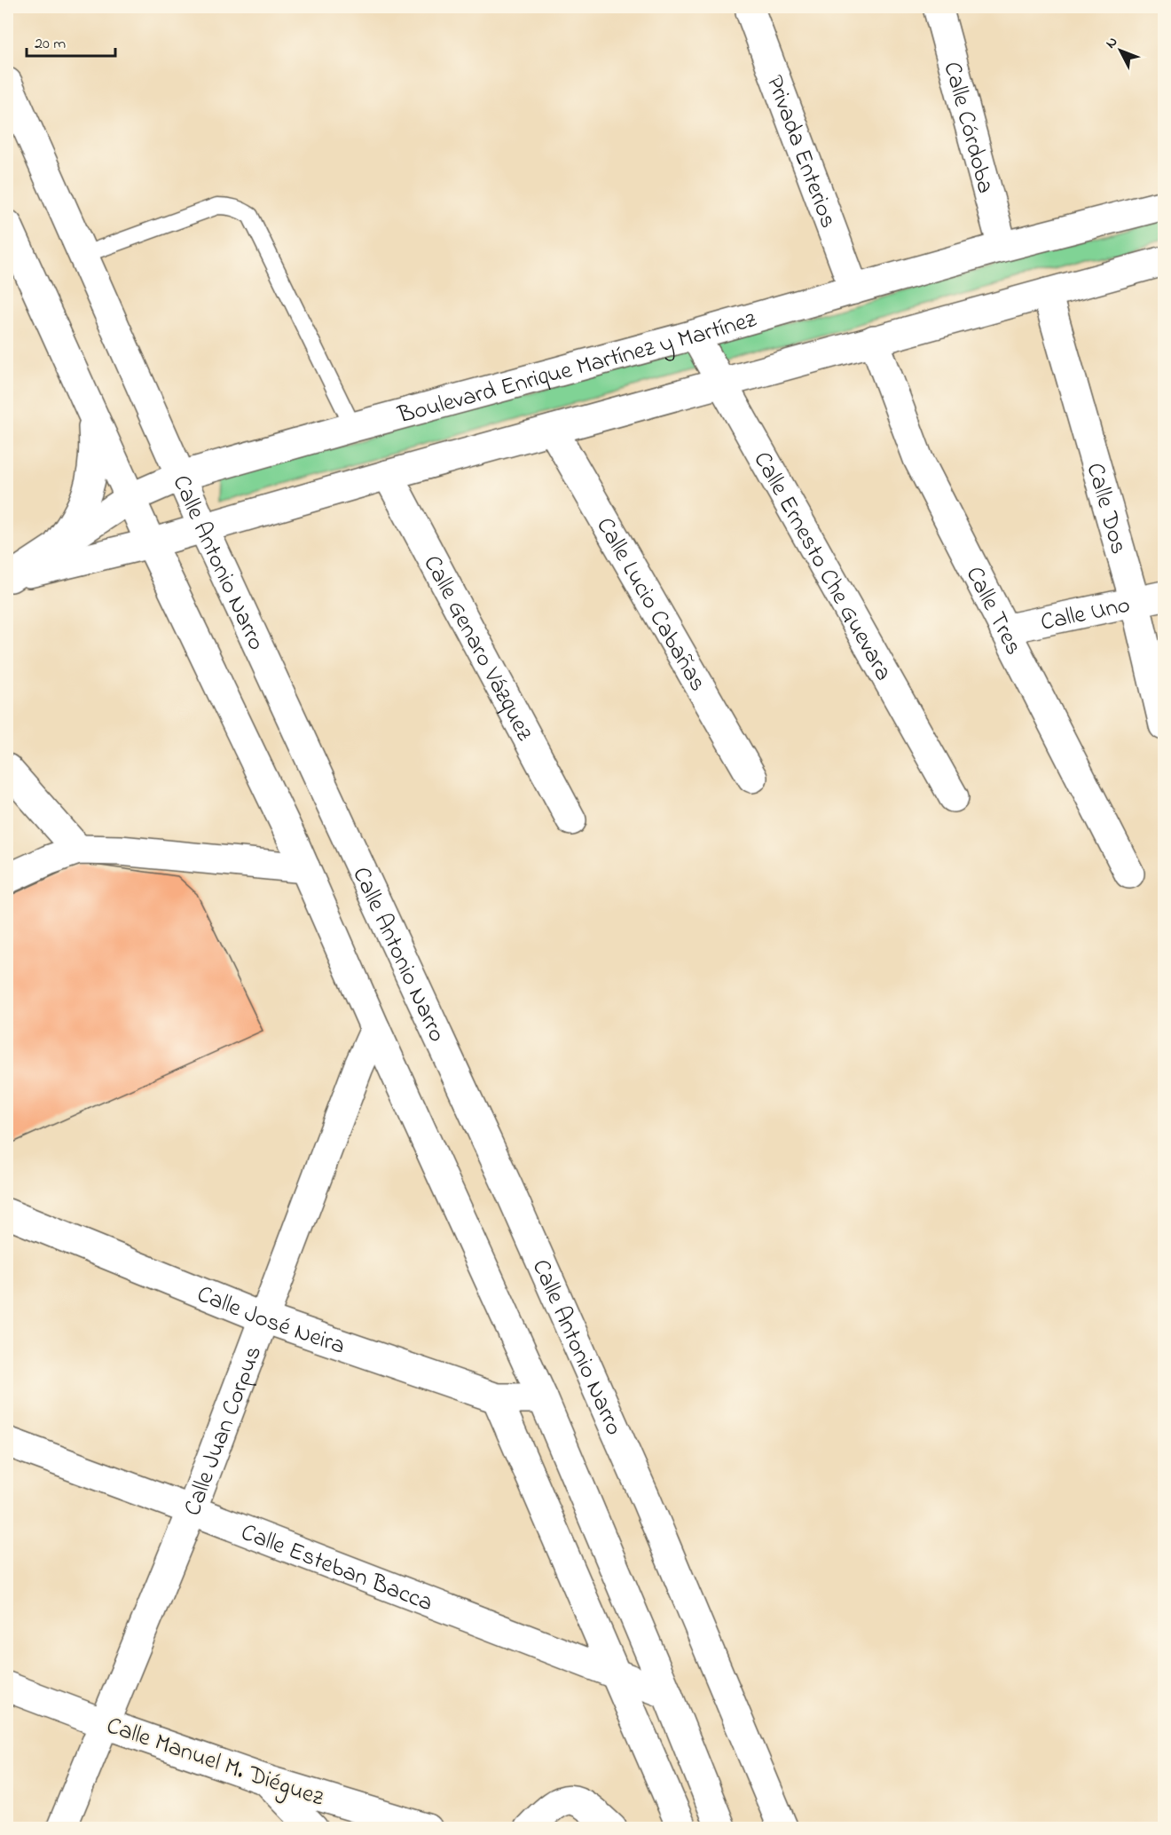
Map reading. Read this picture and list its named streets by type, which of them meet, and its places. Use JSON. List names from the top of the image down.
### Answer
{
  "streets": {
    "street": [
      "Calle Córdoba",
      "Privada Enterios",
      "Boulevard Enrique Martínez y Martínez",
      "Calle Dos",
      "Calle Antonio Narro",
      "Calle Ernesto Che Guevara",
      "Calle Lucio Cabañas",
      "Calle Tres",
      "Calle Uno",
      "Calle Genaro Vázquez",
      "Calle José Neira",
      "Calle Juan Corpus",
      "Calle Esteban Bacca",
      "Calle Manuel M. Diéguez"
    ]
  },
  "crossings": [
    ["Calle Córdoba", "Boulevard Enrique Martínez y Martínez"],
    ["Privada Enterios", "Boulevard Enrique Martínez y Martínez"],
    ["Boulevard Enrique Martínez y Martínez", "Calle Dos"],
    ["Boulevard Enrique Martínez y Martínez", "Calle Antonio Narro"],
    ["Boulevard Enrique Martínez y Martínez", "Calle Ernesto Che Guevara"],
    ["Boulevard Enrique Martínez y Martínez", "Calle Lucio Cabañas"],
    ["Boulevard Enrique Martínez y Martínez", "Calle Tres"],
    ["Boulevard Enrique Martínez y Martínez", "Calle Genaro Vázquez"],
    ["Calle Dos", "Calle Uno"],
    ["Calle Tres", "Calle Uno"],
    ["Calle José Neira", "Calle Juan Corpus"],
    ["Calle Juan Corpus", "Calle Esteban Bacca"],
    ["Calle Juan Corpus", "Calle Manuel M. Diéguez"]
  ],
  "scale_bar": "20 m",
  "north": "top left"
}
